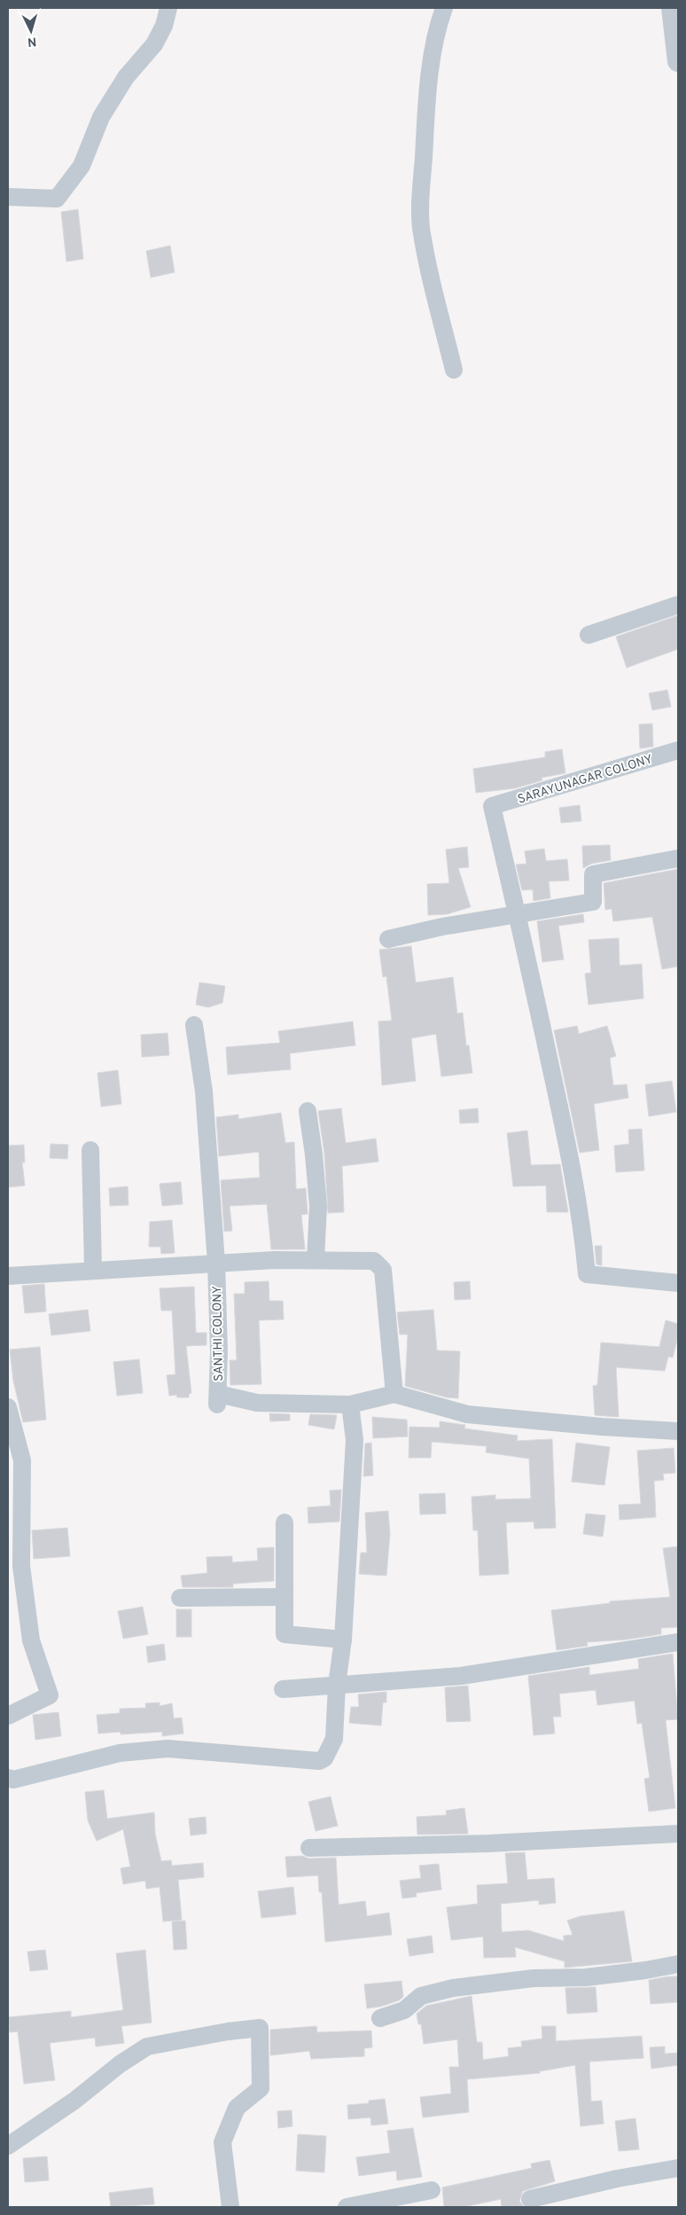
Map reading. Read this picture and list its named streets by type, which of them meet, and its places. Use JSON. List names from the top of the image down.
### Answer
{
  "streets": {
    "street": ["SARAYUNAGAR COLONY", "SANTHI COLONY"]
  },
  "north": "bottom"
}
